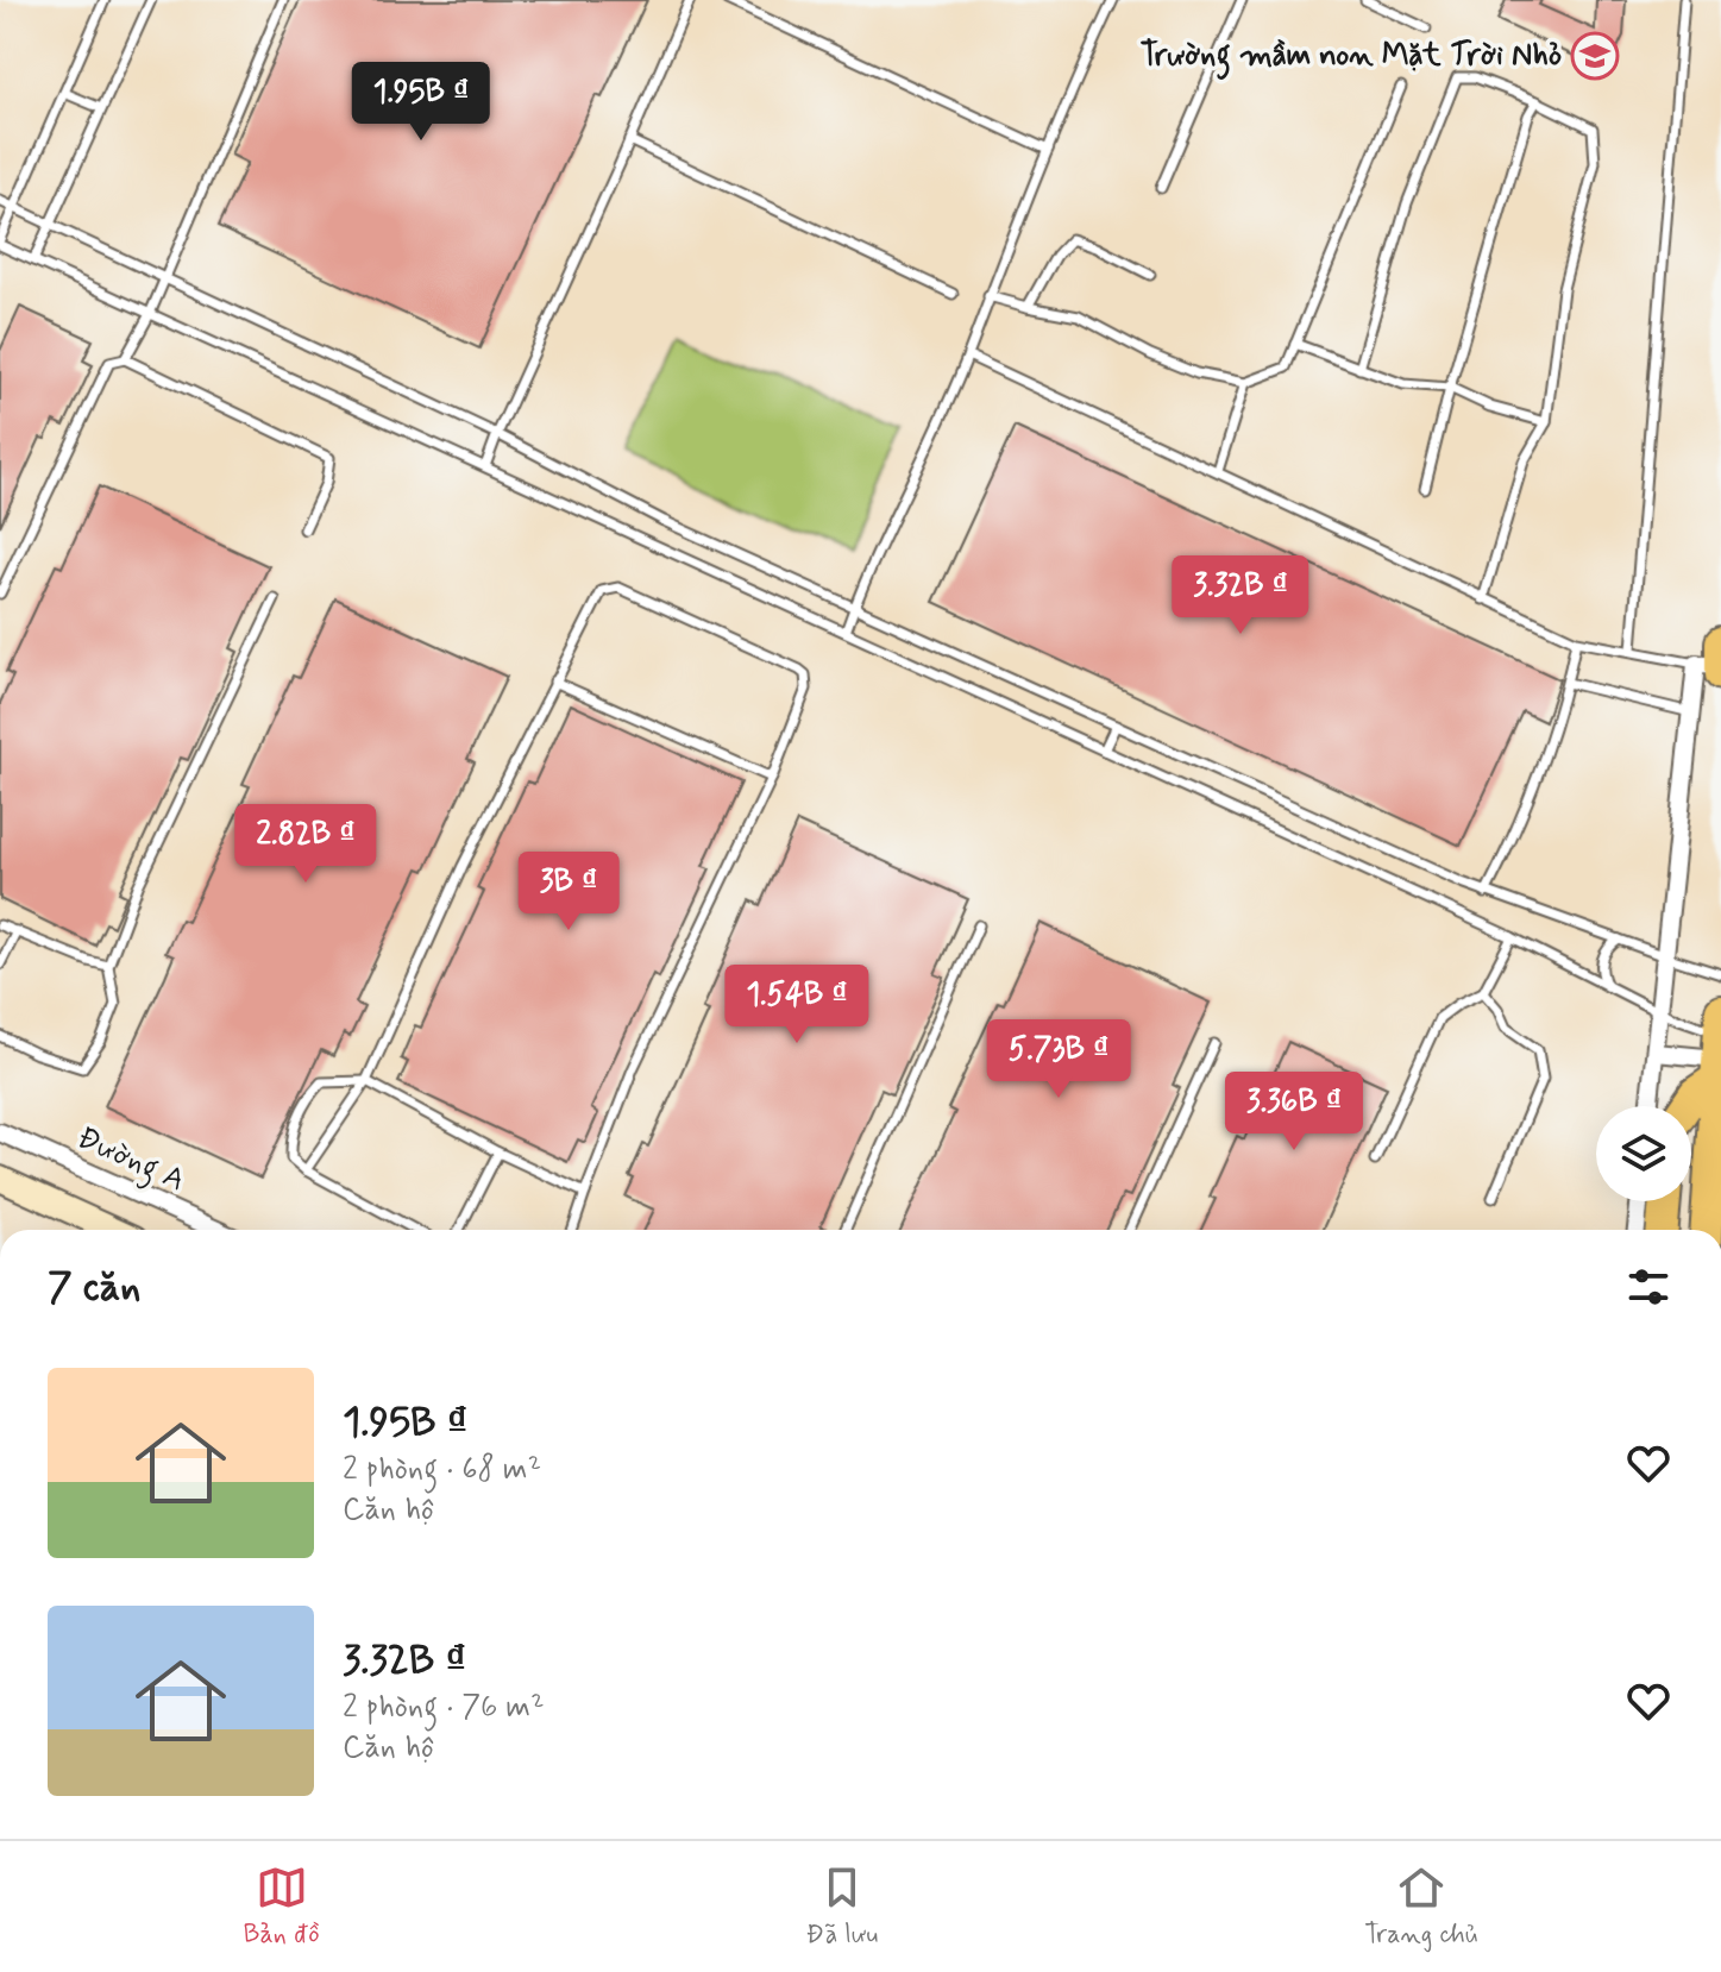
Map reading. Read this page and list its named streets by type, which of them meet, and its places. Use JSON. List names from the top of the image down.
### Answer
{
  "streets": {
    "street": ["Đường A"]
  },
  "places": {
    "school or university": ["Trường mầm non Mặt Trời Nhỏ"]
  },
  "page": {
    "price": [
      "1.95B ₫",
      "3.32B ₫",
      "2.82B ₫",
      "3B ₫",
      "1.54B ₫",
      "5.73B ₫",
      "3.36B ₫"
    ],
    "heading": "7 căn",
    "list": [
      {
        "name": "1.95B ₫",
        "note": "2 phòng · 68 m² · Căn hộ"
      },
      {
        "name": "3.32B ₫",
        "note": "2 phòng · 76 m² · Căn hộ"
      }
    ],
    "tabs": ["Bản đồ", "Đã lưu", "Trang chủ"]
  }
}
